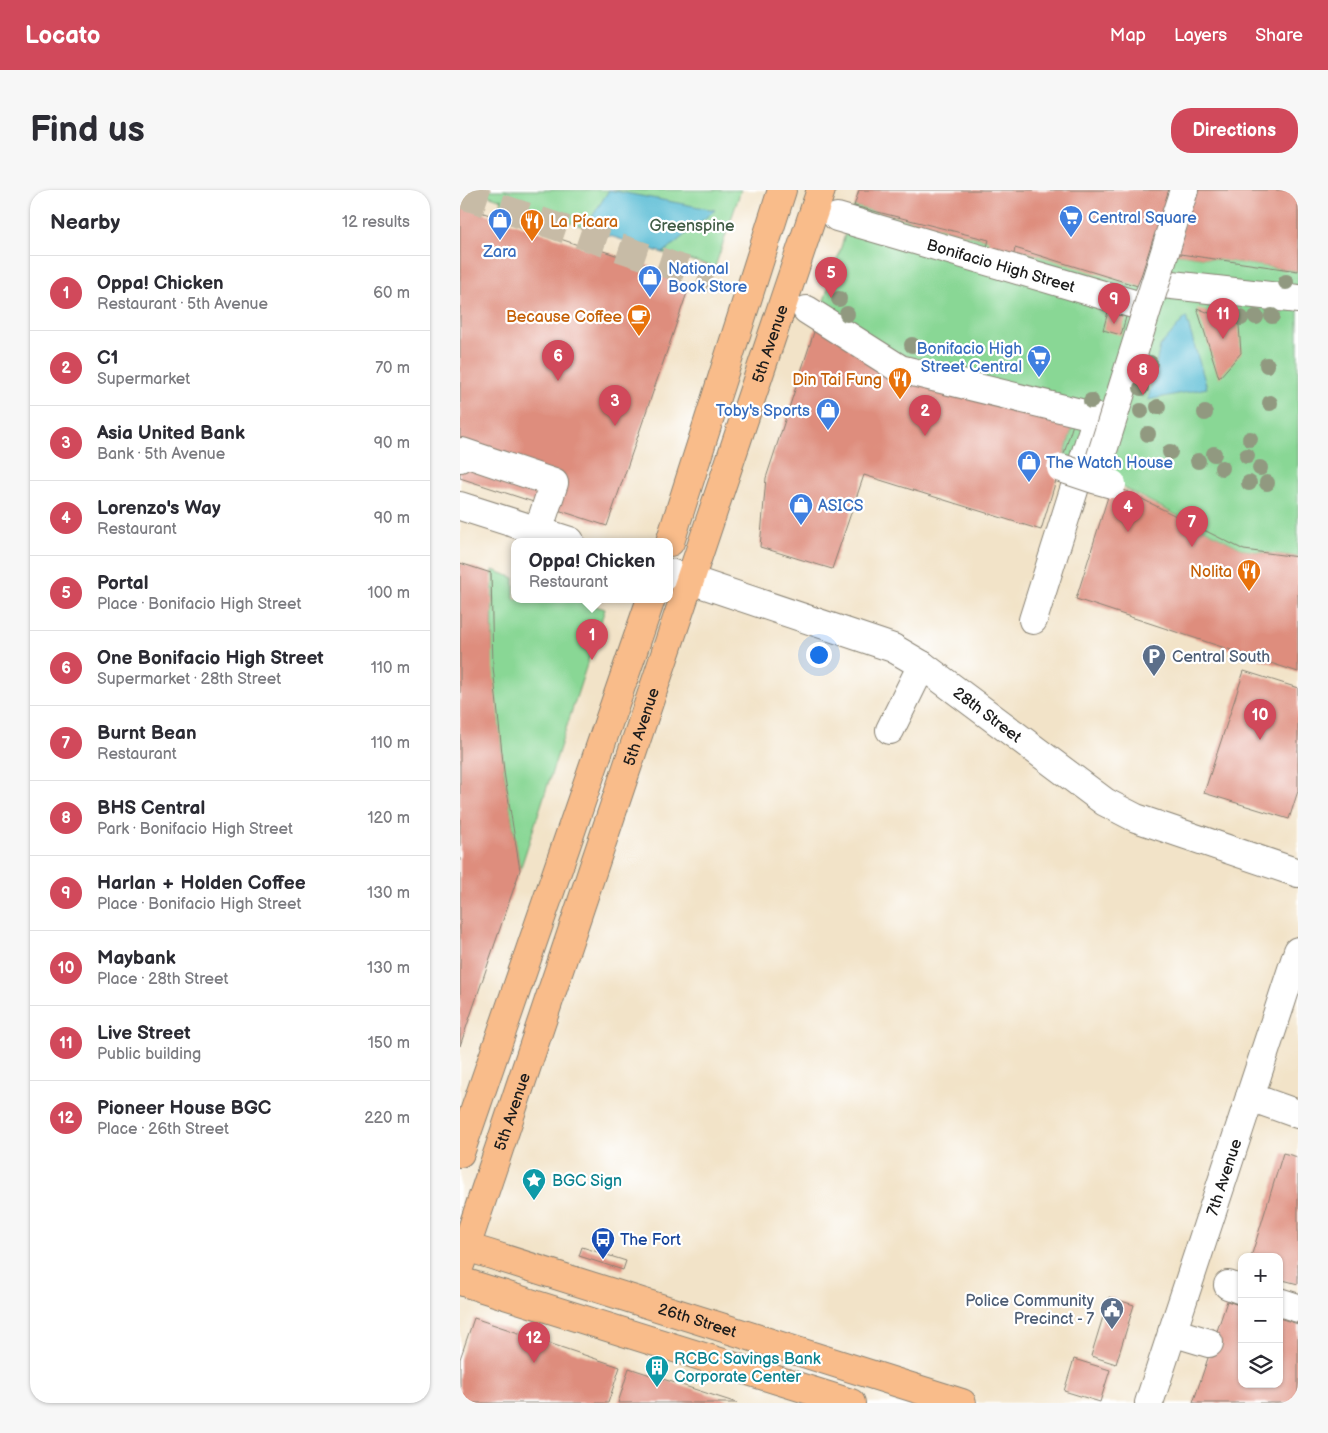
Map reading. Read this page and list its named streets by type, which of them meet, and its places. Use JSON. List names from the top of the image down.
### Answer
{
  "streets": {
    "main road": ["5th Avenue", "26th Street"],
    "street": ["Bonifacio High Street", "28th Street", "7th Avenue"]
  },
  "crossings": [
    ["5th Avenue", "28th Street"],
    ["5th Avenue", "26th Street"]
  ],
  "parks": ["Greenspine"],
  "places": {
    "supermarket": ["Central Square", "Bonifacio High Street Central"],
    "shop": [
      "Zara",
      "National Book Store",
      "Toby's Sports",
      "The Watch House",
      "ASICS"
    ],
    "restaurant": ["La Pícara", "Din Tai Fung", "Nolita"],
    "cafe": ["Because Coffee"],
    "parking": ["Central South"],
    "place": ["BGC Sign"],
    "bus stop": ["The Fort"],
    "public building": ["Police Community Precinct - 7"],
    "building": ["RCBC Savings Bank Corporate Center"]
  },
  "page": {
    "header": "Locato",
    "nav": ["Map", "Layers", "Share"],
    "buttons": "Directions",
    "title": "Find us",
    "heading": ["Nearby", "12 results"],
    "list": [
      {
        "mark": "1",
        "name": "Oppa! Chicken",
        "note": "Restaurant · 5th Avenue",
        "value": "60 m"
      },
      {
        "mark": "2",
        "name": "C1",
        "note": "Supermarket",
        "value": "70 m"
      },
      {
        "mark": "3",
        "name": "Asia United Bank",
        "note": "Bank · 5th Avenue",
        "value": "90 m"
      },
      {
        "mark": "4",
        "name": "Lorenzo's Way",
        "note": "Restaurant",
        "value": "90 m"
      },
      {
        "mark": "5",
        "name": "Portal",
        "note": "Place · Bonifacio High Street",
        "value": "100 m"
      },
      {
        "mark": "6",
        "name": "One Bonifacio High Street",
        "note": "Supermarket · 28th Street",
        "value": "110 m"
      },
      {
        "mark": "7",
        "name": "Burnt Bean",
        "note": "Restaurant",
        "value": "110 m"
      },
      {
        "mark": "8",
        "name": "BHS Central",
        "note": "Park · Bonifacio High Street",
        "value": "120 m"
      },
      {
        "mark": "9",
        "name": "Harlan + Holden Coffee",
        "note": "Place · Bonifacio High Street",
        "value": "130 m"
      },
      {
        "mark": "10",
        "name": "Maybank",
        "note": "Place · 28th Street",
        "value": "130 m"
      },
      {
        "mark": "11",
        "name": "Live Street",
        "note": "Public building",
        "value": "150 m"
      },
      {
        "mark": "12",
        "name": "Pioneer House BGC",
        "note": "Place · 26th Street",
        "value": "220 m"
      }
    ],
    "pins": [
      "5",
      "9",
      "11",
      "6",
      "8",
      "3",
      "2",
      "4",
      "7",
      "1",
      "10",
      "12"
    ],
    "popup": ["Oppa! Chicken", "Restaurant"],
    "map_buttons": ["+", "−"]
  }
}
